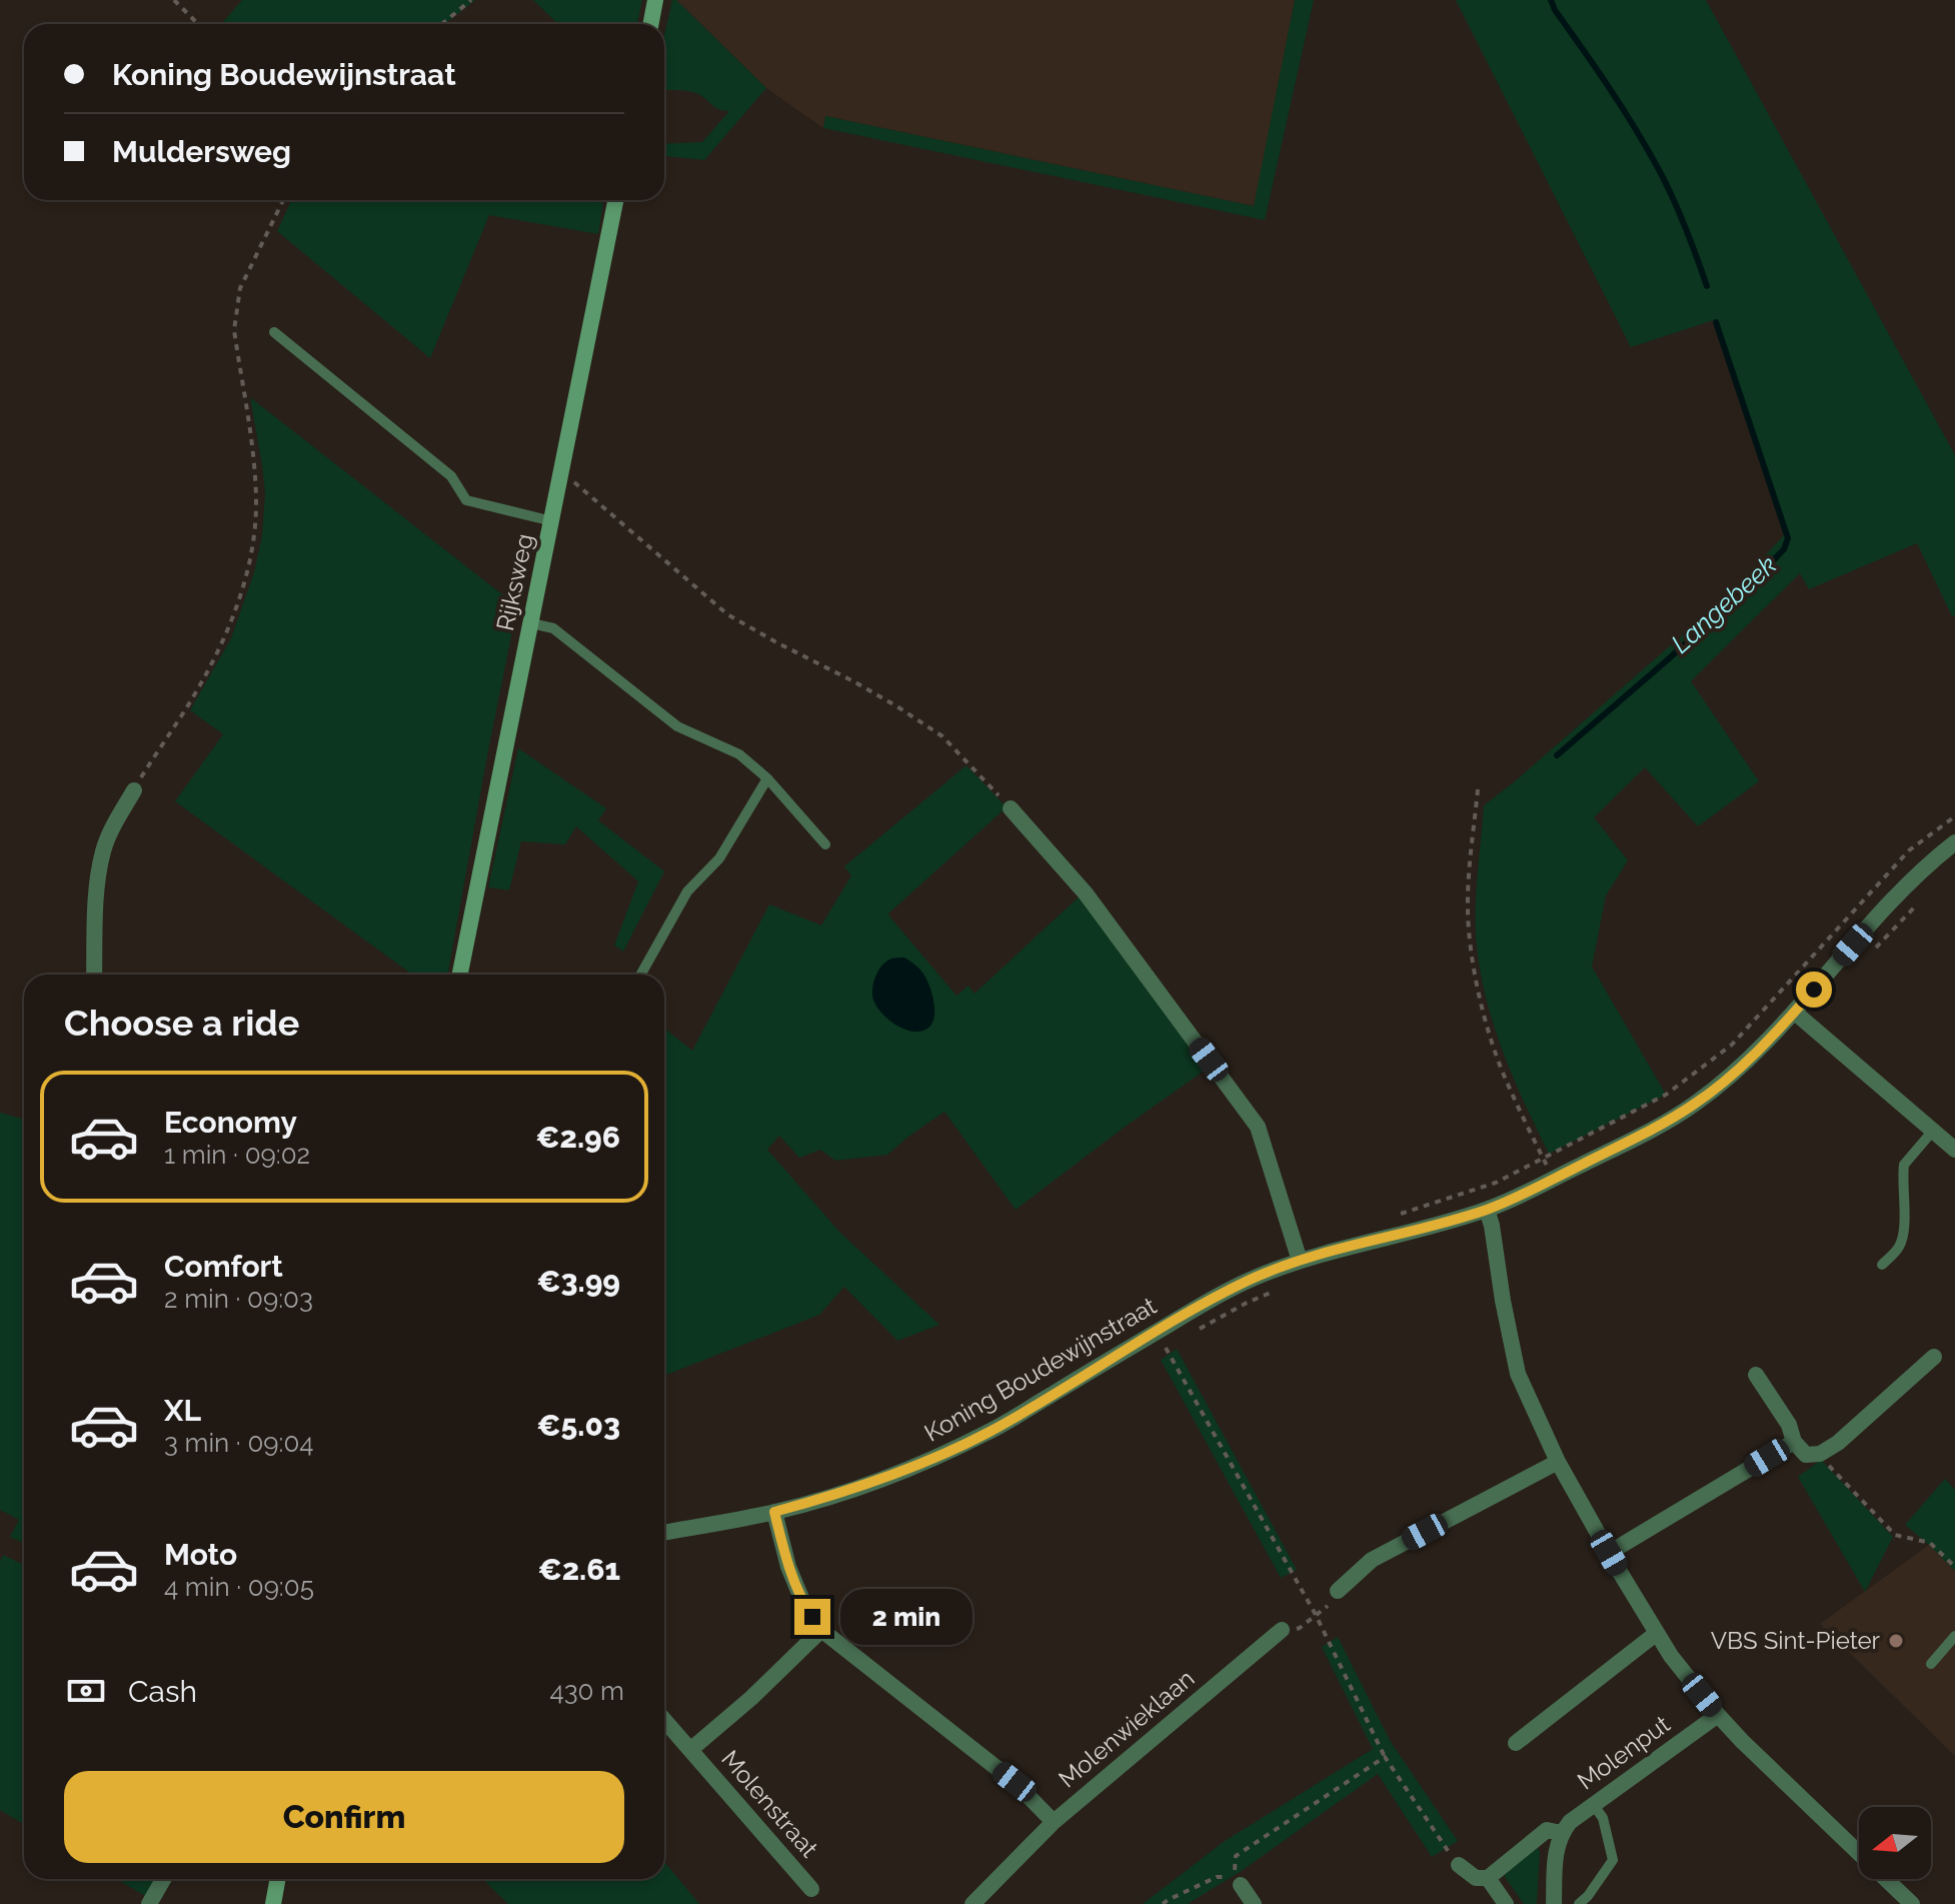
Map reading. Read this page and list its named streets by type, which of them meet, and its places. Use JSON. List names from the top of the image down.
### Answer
{
  "streets": {
    "main road": ["Rijksweg"],
    "street": [
      "Koning Boudewijnstraat",
      "Molenwieklaan",
      "Molenput",
      "Molenstraat"
    ]
  },
  "water": ["Langebeek"],
  "places": ["VBS Sint-Pieter"],
  "north": "left",
  "page": {
    "banner": ["Koning Boudewijnstraat", "Muldersweg"],
    "heading": "Choose a ride",
    "list": [
      {
        "name": "Economy",
        "note": "1 min · 09:02",
        "value": "€2.96"
      },
      {
        "name": "Comfort",
        "note": "2 min · 09:03",
        "value": "€3.99"
      },
      {
        "name": "XL",
        "note": "3 min · 09:04",
        "value": "€5.03"
      },
      {
        "name": "Moto",
        "note": "4 min · 09:05",
        "value": "€2.61"
      }
    ],
    "bubble": "2 min",
    "pay": ["Cash", "430 m"],
    "buttons": "Confirm"
  }
}
